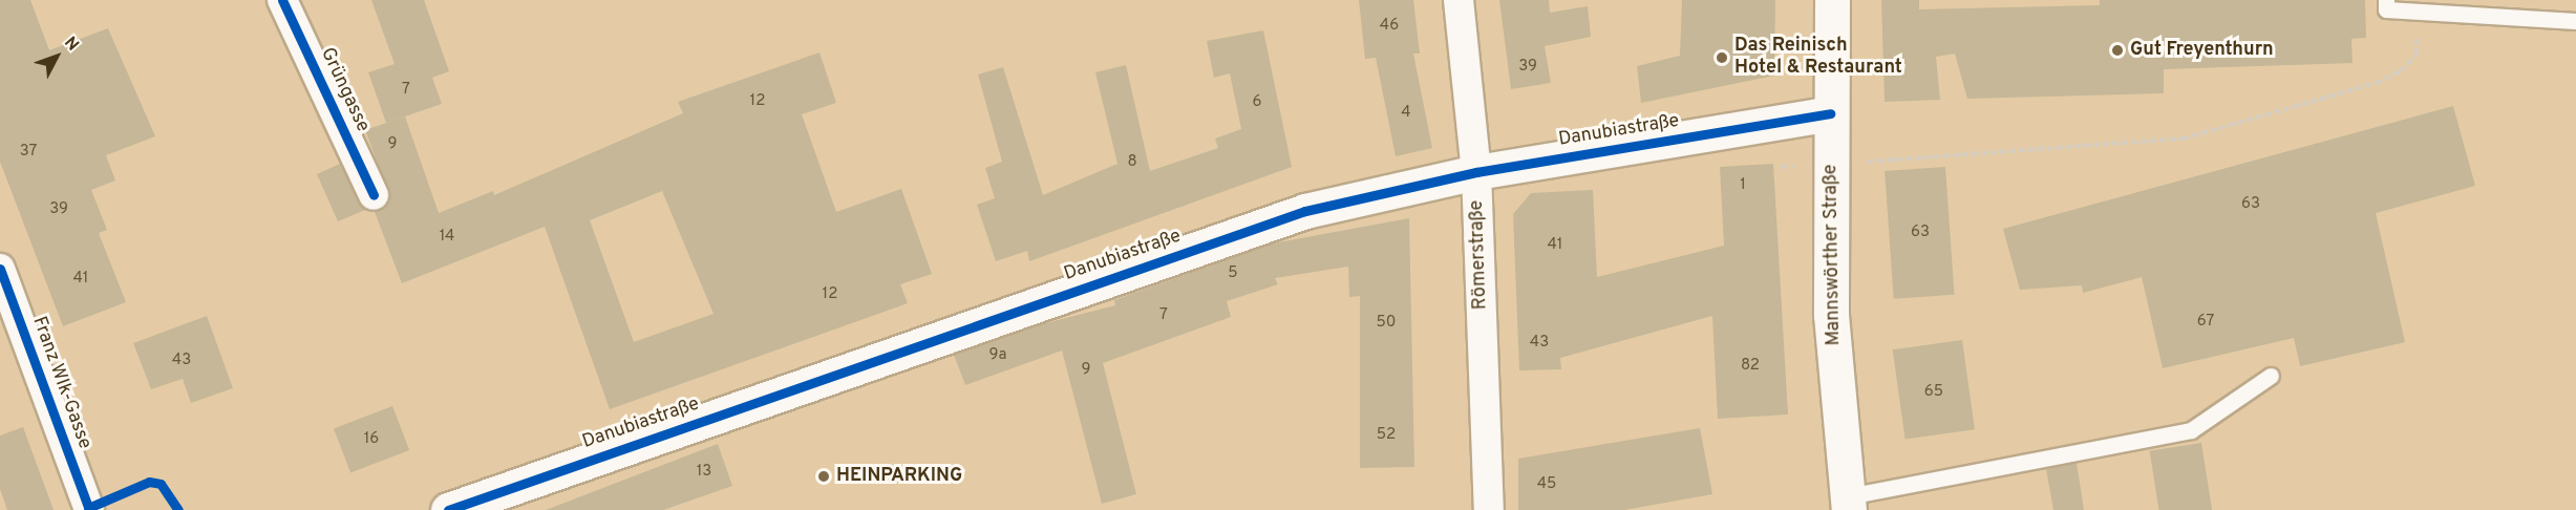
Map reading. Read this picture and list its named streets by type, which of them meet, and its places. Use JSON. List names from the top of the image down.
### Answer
{
  "streets": {
    "street": [
      "Grüngasse",
      "Danubiastraße",
      "Römerstraße",
      "Mannswörther Straße",
      "Franz Wlk-Gasse"
    ]
  },
  "crossings": [
    ["Danubiastraße", "Römerstraße"],
    ["Danubiastraße", "Mannswörther Straße"]
  ],
  "places": ["Gut Freyenthurn", "Das Reinisch Hotel & Restaurant", "HEINPARKING"],
  "house_numbers": [
    "46",
    "39",
    "7",
    "12",
    "6",
    "4",
    "9",
    "37",
    "8",
    "1",
    "63",
    "39",
    "63",
    "14",
    "41",
    "5",
    "41",
    "12",
    "7",
    "67",
    "50",
    "43",
    "9a",
    "43",
    "82",
    "9",
    "65",
    "52",
    "16",
    "13",
    "45"
  ],
  "north": "top right"
}
